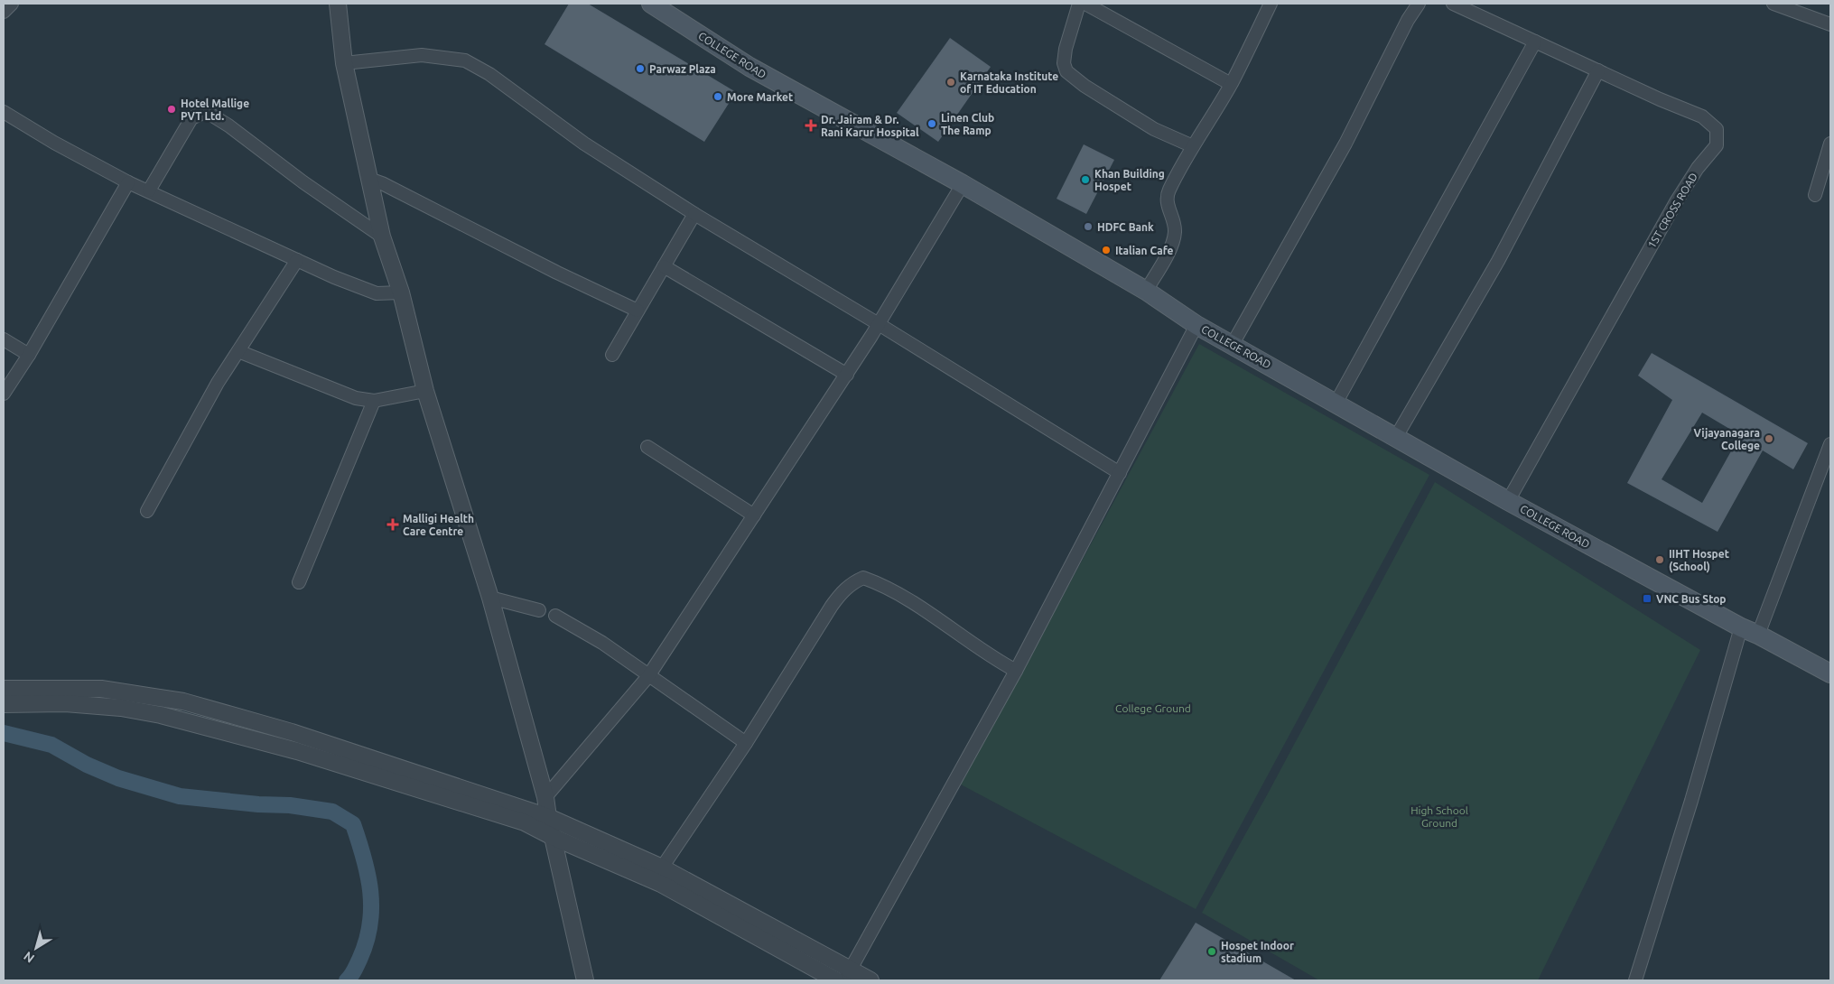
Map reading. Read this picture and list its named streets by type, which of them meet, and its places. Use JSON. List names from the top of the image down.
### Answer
{
  "streets": {
    "main road": ["COLLEGE ROAD"],
    "street": ["1ST CROSS ROAD"]
  },
  "crossings": [
    ["COLLEGE ROAD", "1ST CROSS ROAD"]
  ],
  "parks": ["College Ground", "High School Ground"],
  "places": {
    "other": [
      "Parwaz Plaza",
      "Karnataka Institute of IT Education",
      "More Market",
      "Hotel Mallige PVT Ltd.",
      "Linen Club The Ramp",
      "Khan Building Hospet",
      "HDFC Bank",
      "Italian Cafe",
      "Vijayanagara College",
      "IIHT Hospet (School)",
      "Hospet Indoor stadium"
    ],
    "health": ["Dr. Jairam & Dr. Rani Karur Hospital", "Malligi Health Care Centre"],
    "transit": ["VNC Bus Stop"]
  },
  "north": "bottom left"
}
